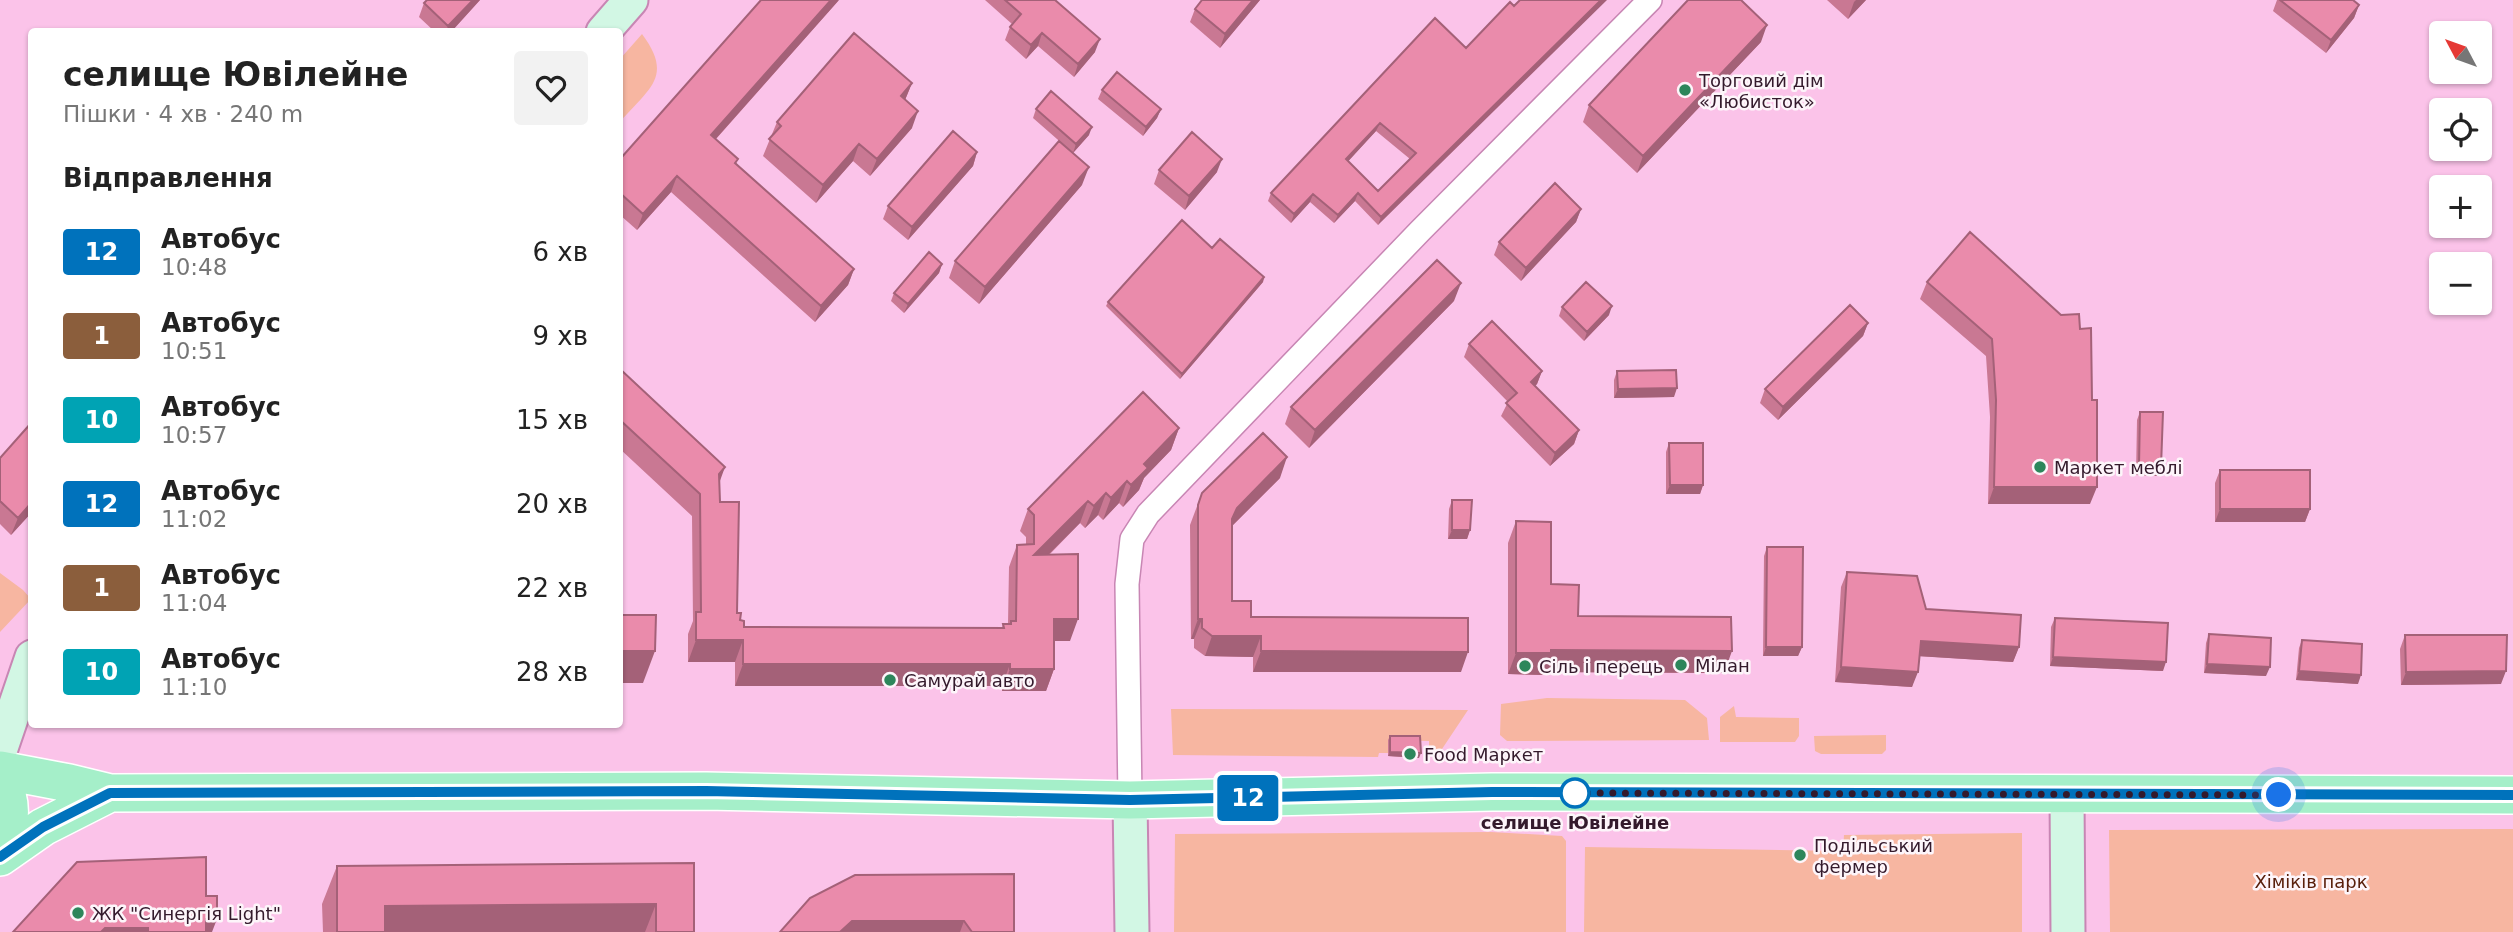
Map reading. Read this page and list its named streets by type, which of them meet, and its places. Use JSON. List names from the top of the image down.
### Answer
{
  "parks": ["Хіміків парк"],
  "places": [
    "Торговий дім «Любисток»",
    "Маркет меблі",
    "Мілан",
    "Сіль і перець",
    "Самурай авто",
    "Food Маркет",
    "селище Ювілейне",
    "Подільський фермер",
    "ЖК \"Синергія Light\""
  ],
  "lines": ["bus line 12"],
  "north": "top left",
  "page": {
    "on_map": "12",
    "map_buttons": ["+", "−"],
    "heading": [
      ["селище Ювілейне", "Пішки · 4 хв · 240 m"],
      "Відправлення"
    ],
    "list": [
      {
        "mark": "12",
        "name": "Автобус",
        "note": "10:48",
        "value": "6 хв"
      },
      {
        "mark": "1",
        "name": "Автобус",
        "note": "10:51",
        "value": "9 хв"
      },
      {
        "mark": "10",
        "name": "Автобус",
        "note": "10:57",
        "value": "15 хв"
      },
      {
        "mark": "12",
        "name": "Автобус",
        "note": "11:02",
        "value": "20 хв"
      },
      {
        "mark": "1",
        "name": "Автобус",
        "note": "11:04",
        "value": "22 хв"
      },
      {
        "mark": "10",
        "name": "Автобус",
        "note": "11:10",
        "value": "28 хв"
      }
    ]
  }
}
